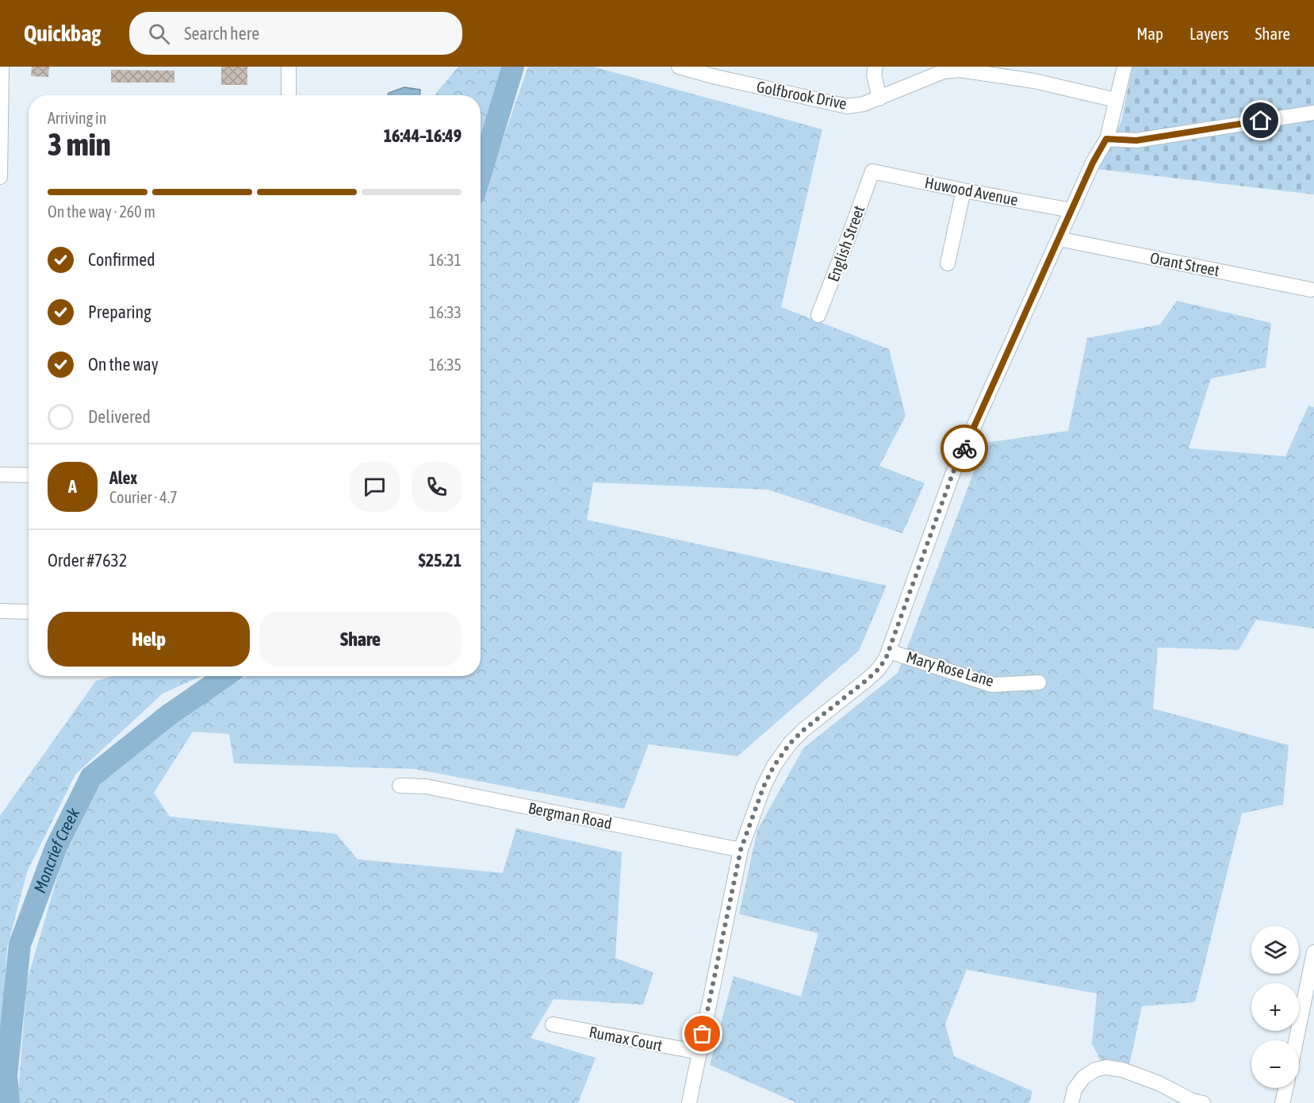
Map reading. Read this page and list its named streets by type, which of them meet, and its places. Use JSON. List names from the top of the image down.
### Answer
{
  "streets": {
    "street": [
      "Golfbrook Drive",
      "Huwood Avenue",
      "English Street",
      "Orant Street",
      "Mary Rose Lane",
      "Bergman Road",
      "Rumax Court"
    ]
  },
  "crossings": [
    ["Huwood Avenue", "English Street"]
  ],
  "water": ["Moncrief Creek"],
  "page": {
    "header": "Quickbag",
    "search": "Search here",
    "nav": ["Map", "Layers", "Share"],
    "heading": ["3 min", "Arriving in", "16:44–16:49"],
    "panel": [
      "Alex",
      "Courier · 4.7",
      "Order #7632",
      "$25.21"
    ],
    "bar": "On the way · 260 m",
    "list": [
      ["Confirmed", "16:31"],
      ["Preparing", "16:33"],
      ["On the way", "16:35"],
      "Delivered"
    ],
    "round": "A",
    "buttons": ["Help", "Share"],
    "map_buttons": ["+", "−"]
  }
}
